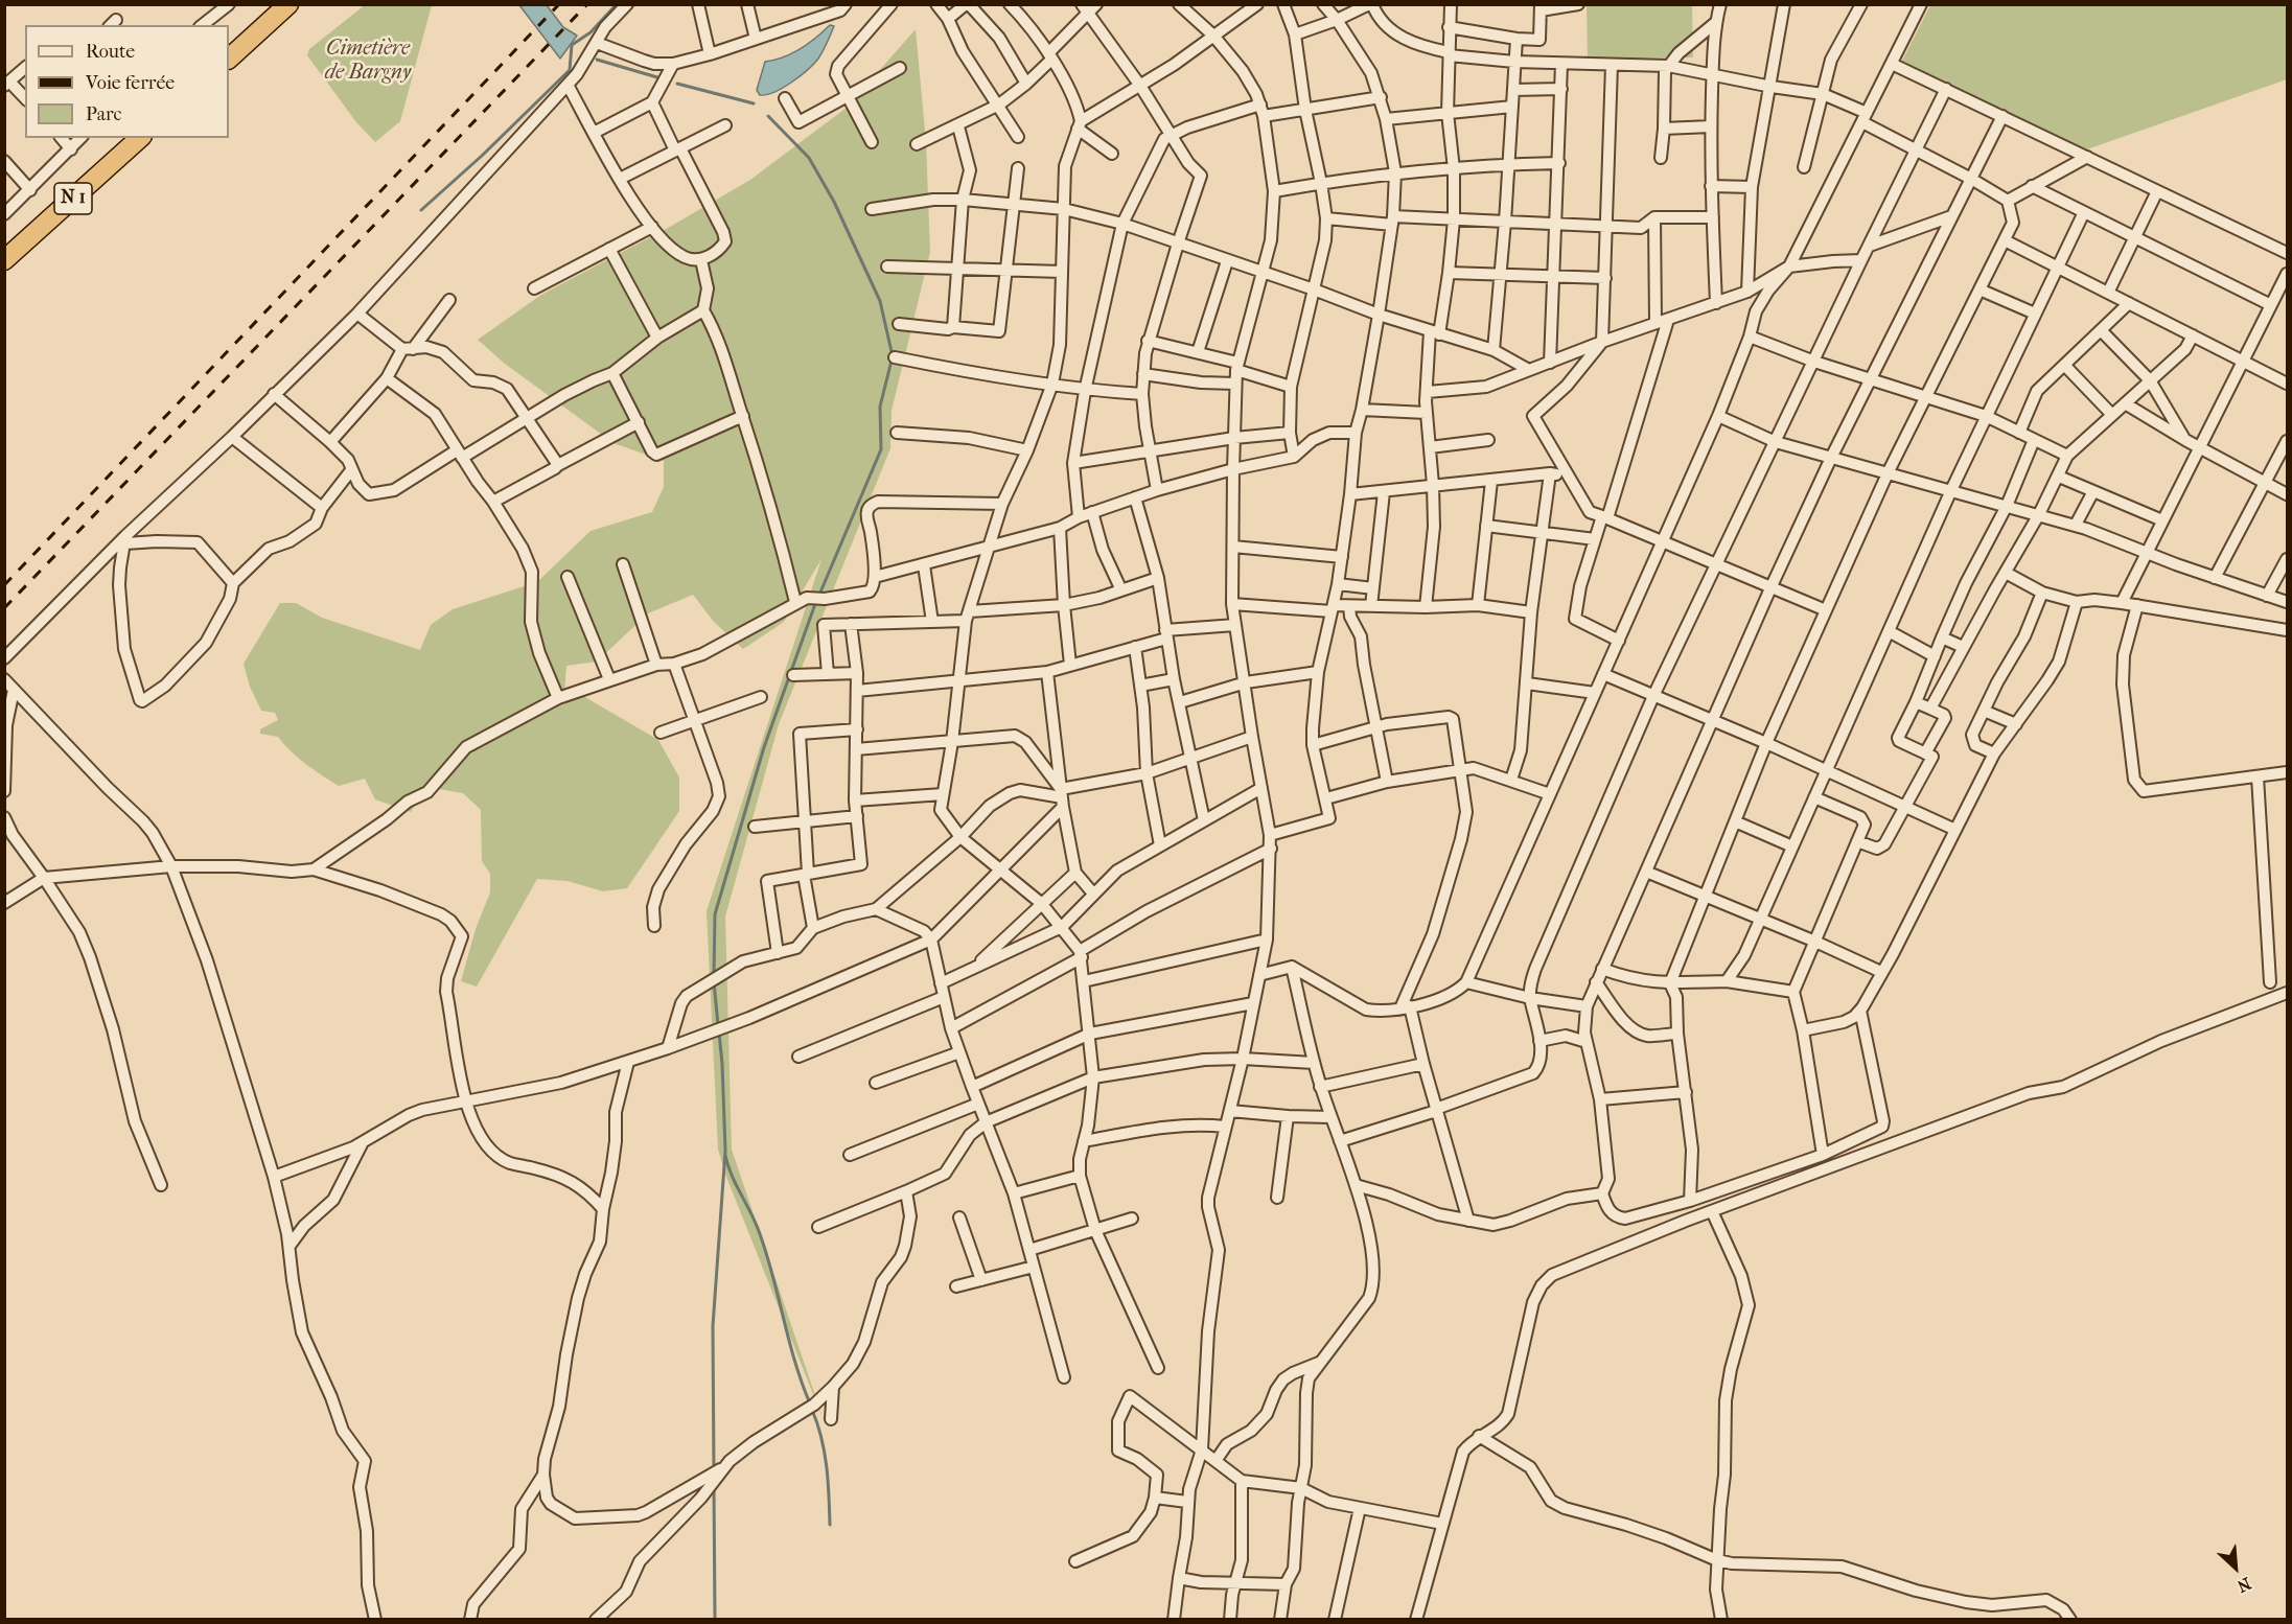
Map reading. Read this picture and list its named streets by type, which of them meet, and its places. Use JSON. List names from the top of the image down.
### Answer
{
  "streets": {
    "highway": ["N 1"]
  },
  "parks": ["Cimetière de Bargny"],
  "legend": ["Route", "Voie ferrée", "Parc"],
  "north": "bottom right"
}
